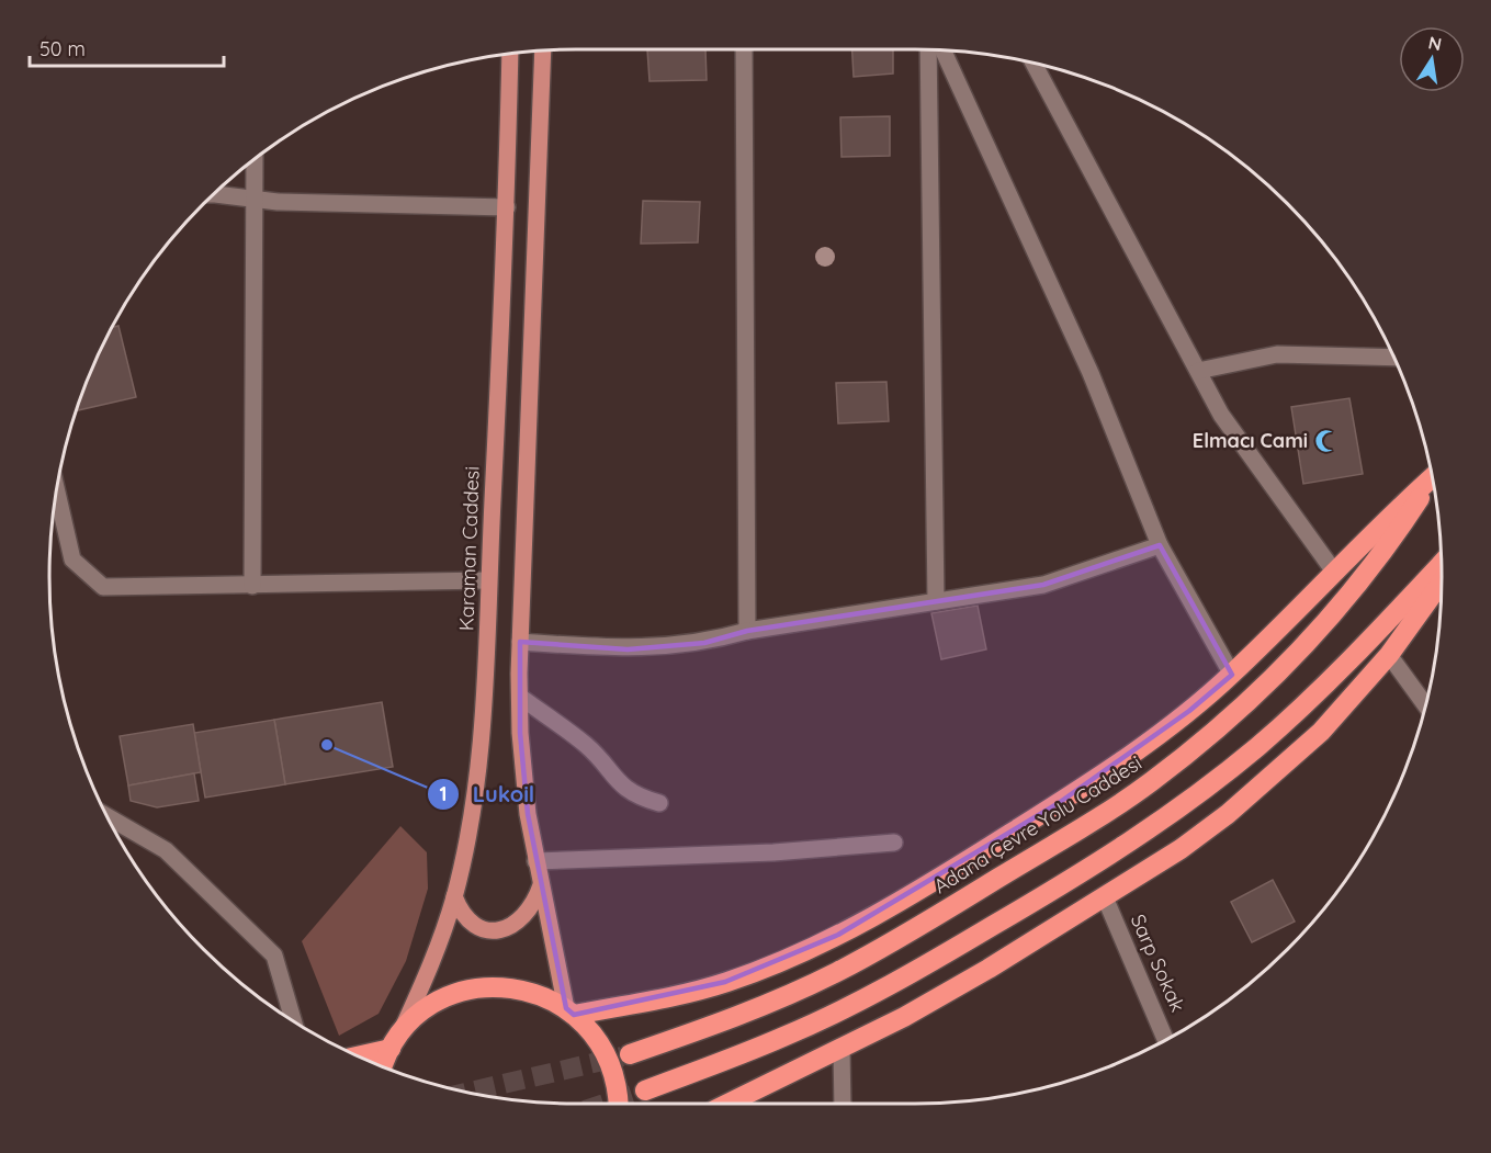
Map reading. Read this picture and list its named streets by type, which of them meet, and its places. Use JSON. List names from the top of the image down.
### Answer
{
  "streets": {
    "highway": ["Adana Çevre Yolu Caddesi"],
    "main road": ["Karaman Caddesi"],
    "street": ["Sarp Sokak"]
  },
  "places": {
    "mosque": ["Elmacı Cami"],
    "other": ["Lukoil"]
  },
  "scale_bar": "50 m",
  "north": "top"
}
